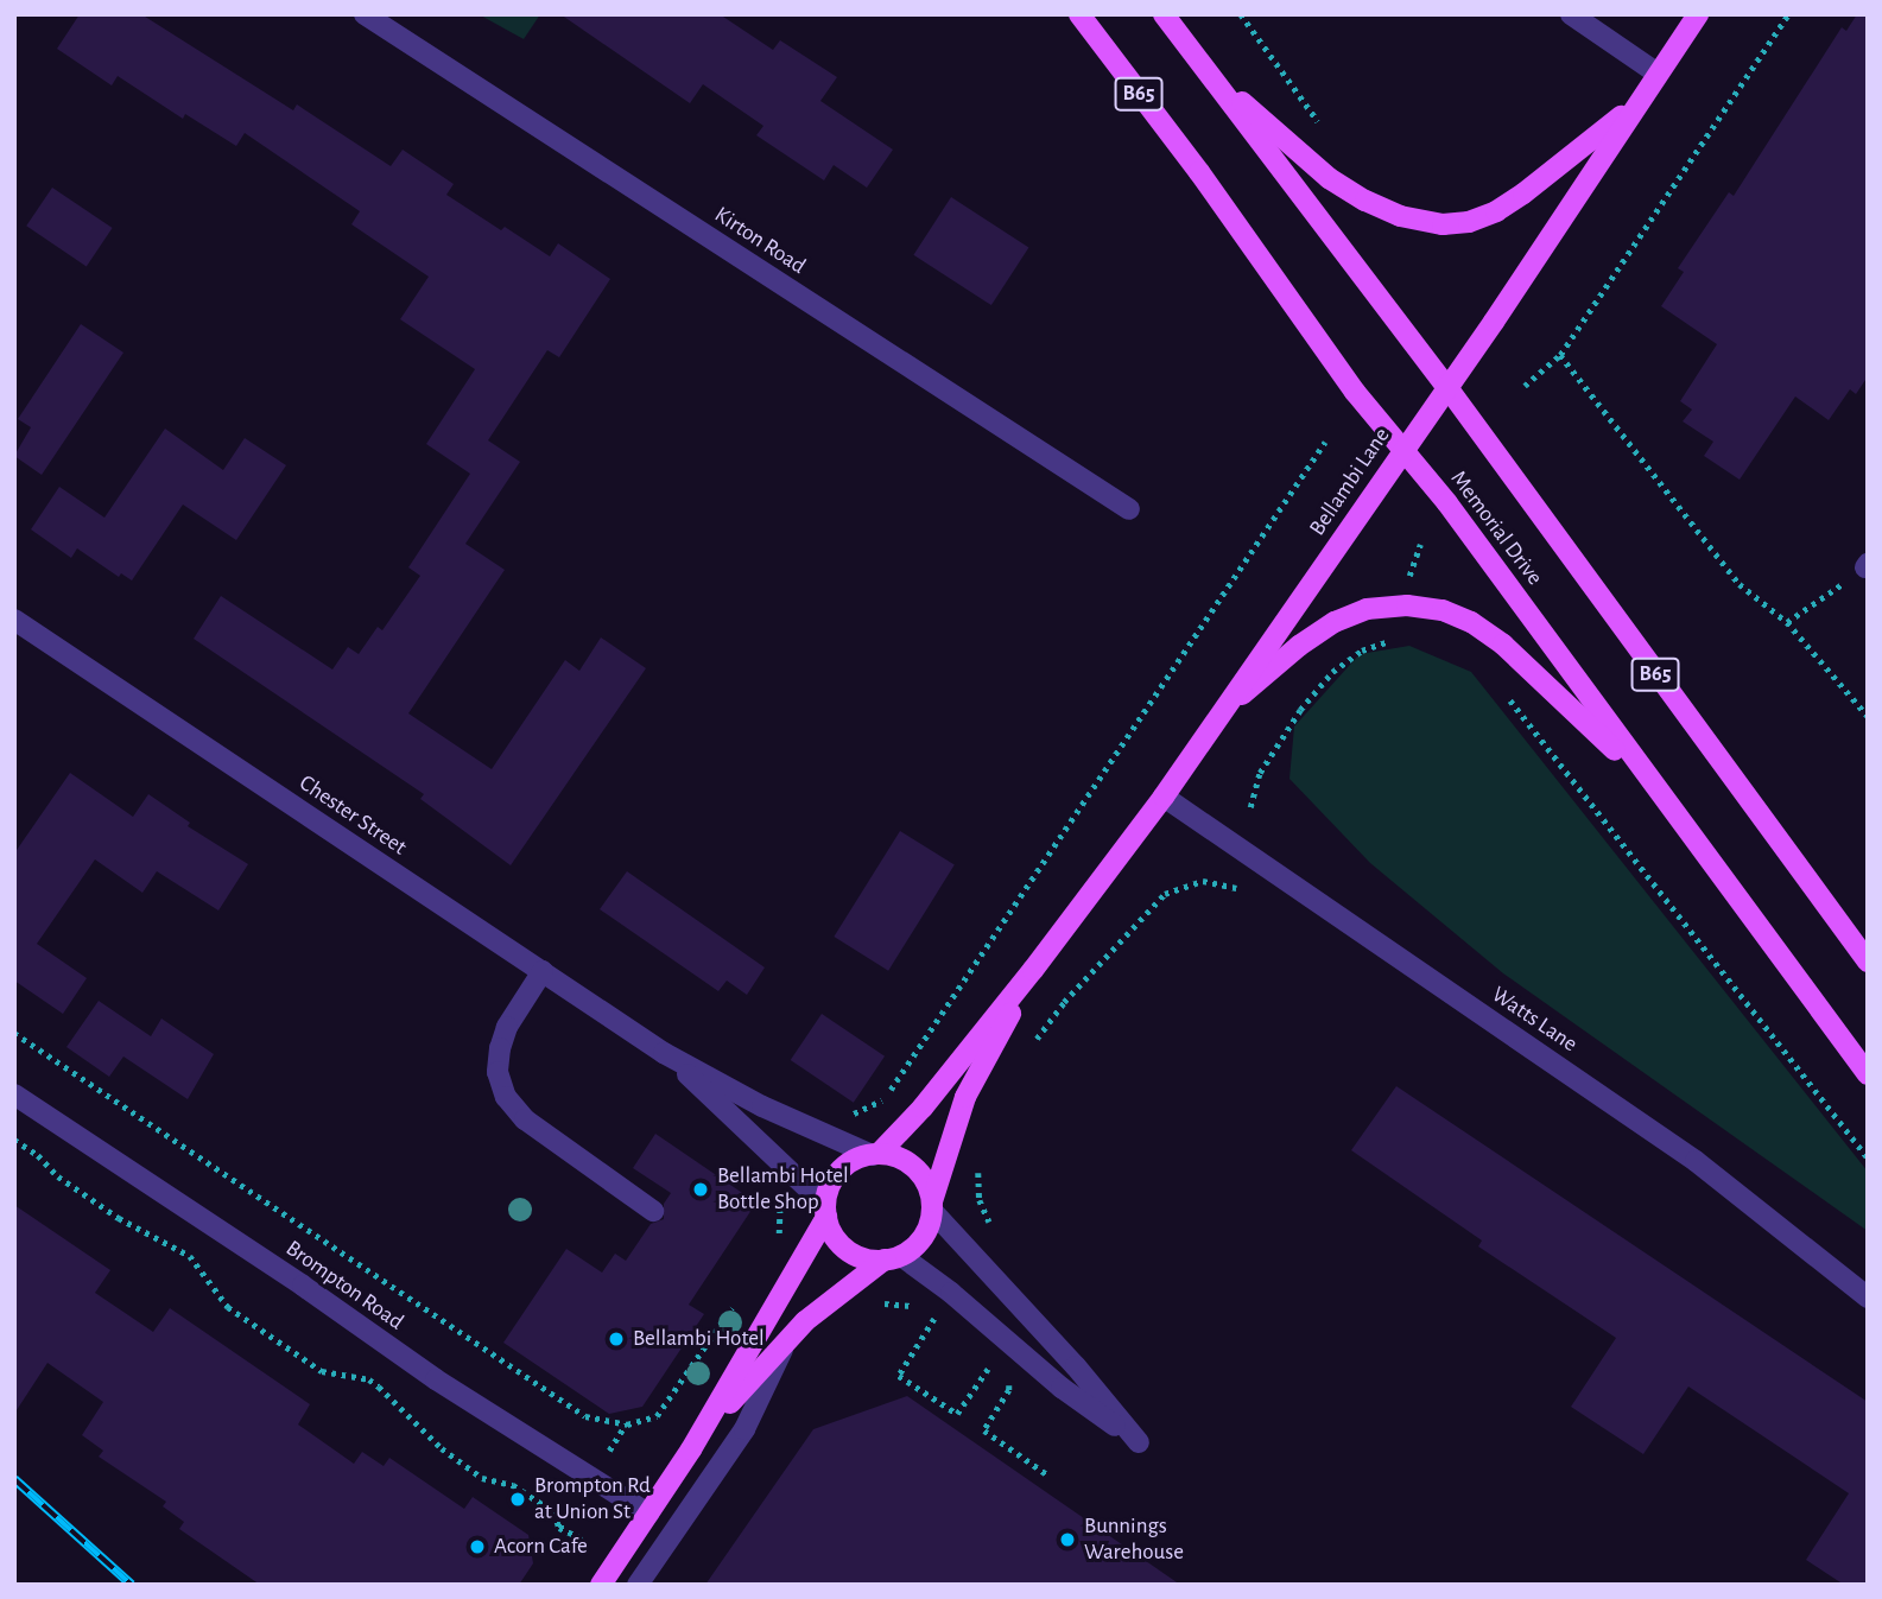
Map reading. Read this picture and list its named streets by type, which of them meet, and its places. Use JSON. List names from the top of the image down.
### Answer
{
  "streets": {
    "main road": ["B65", "Bellambi Lane", "Memorial Drive"],
    "street": [
      "Kirton Road",
      "Chester Street",
      "Watts Lane",
      "Brompton Road"
    ]
  },
  "crossings": [
    ["Bellambi Lane", "Memorial Drive"],
    ["Bellambi Lane", "Watts Lane"]
  ],
  "places": [
    "Bellambi Hotel Bottle Shop",
    "Bellambi Hotel",
    "Brompton Rd at Union St",
    "Bunnings Warehouse",
    "Acorn Cafe"
  ]
}
